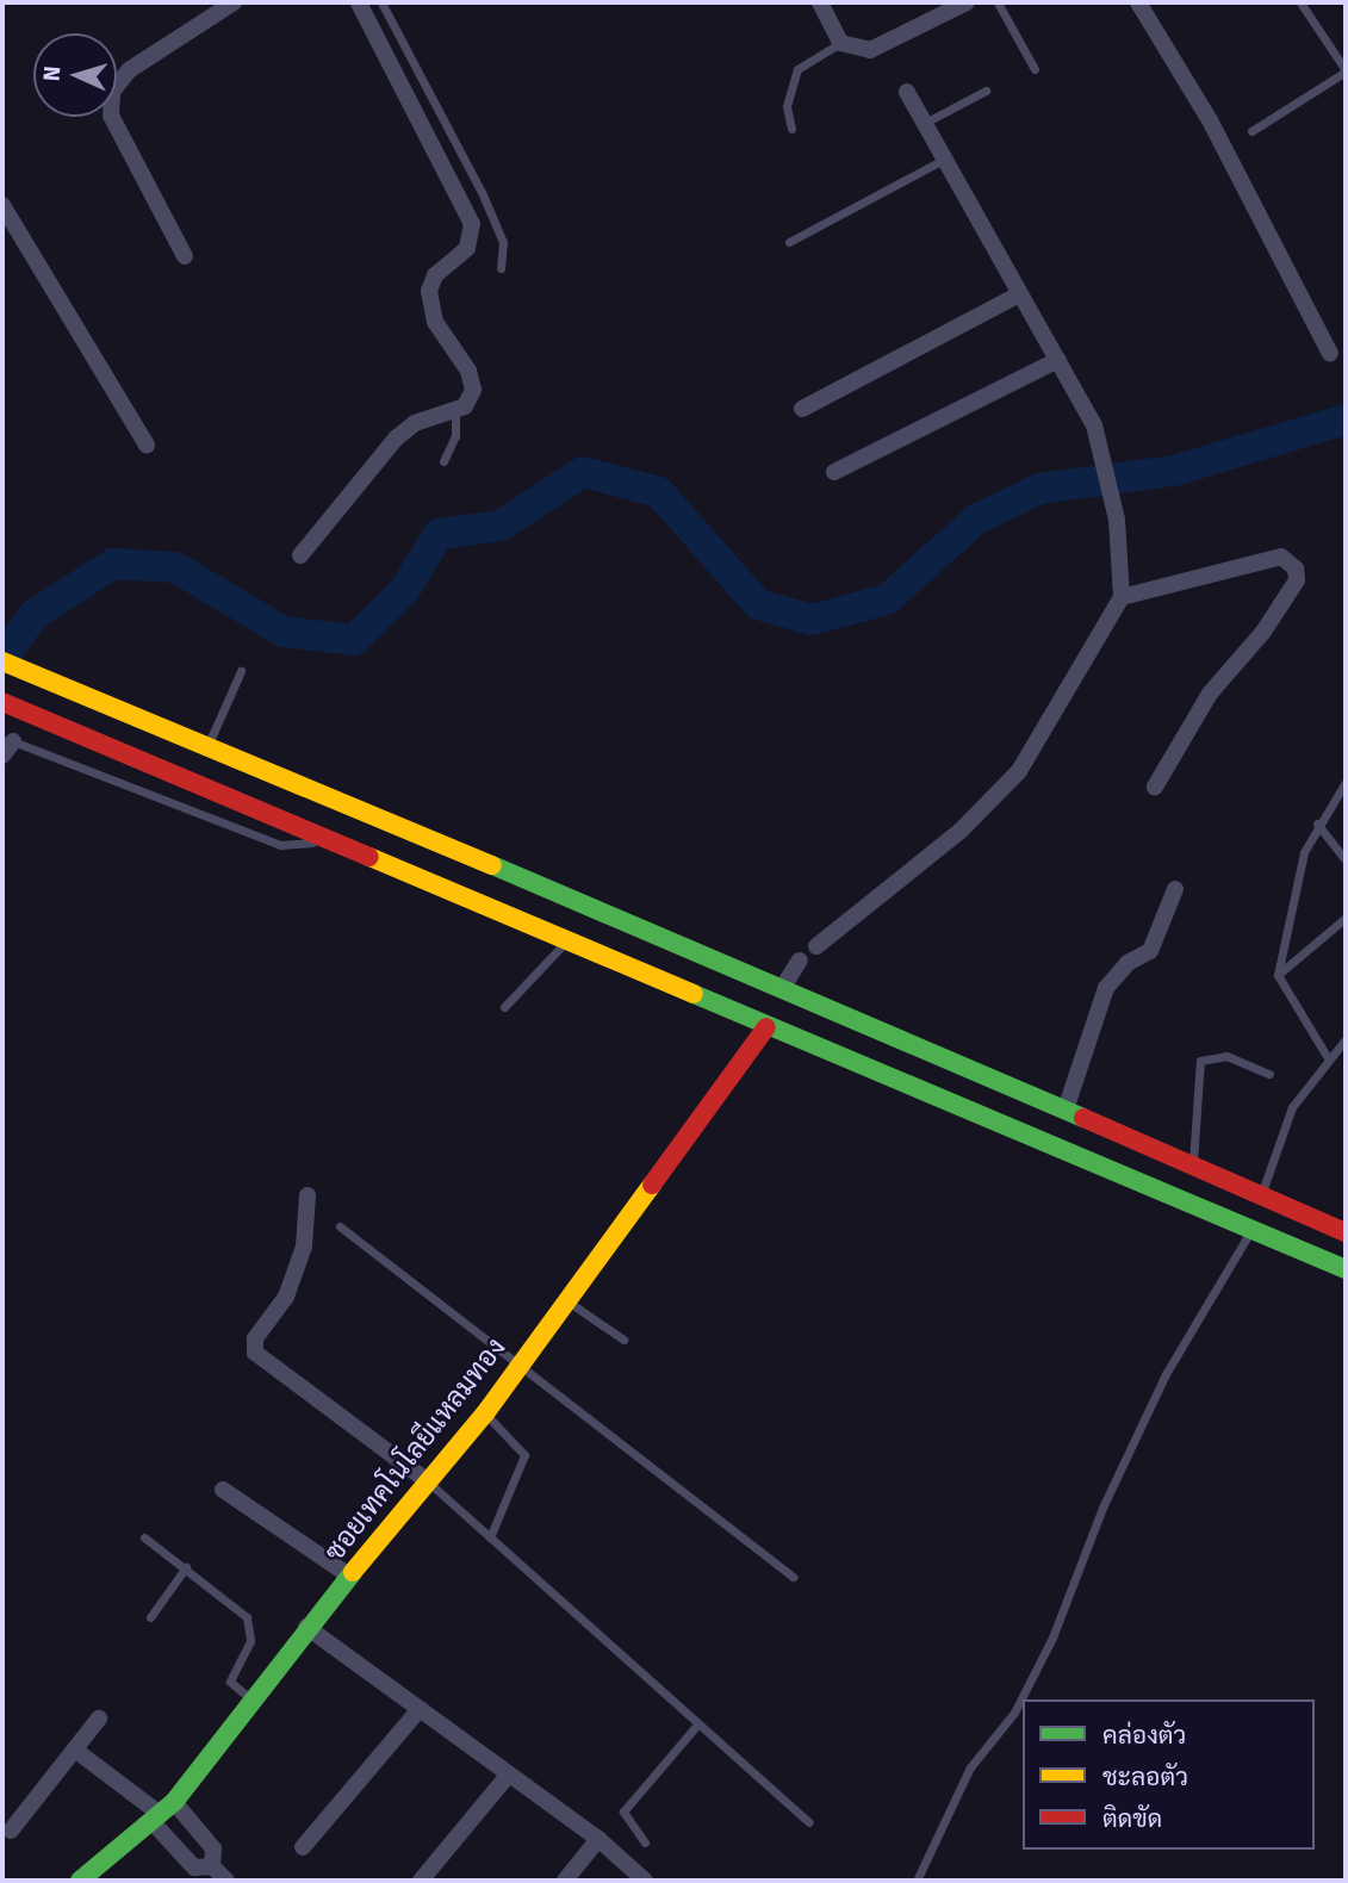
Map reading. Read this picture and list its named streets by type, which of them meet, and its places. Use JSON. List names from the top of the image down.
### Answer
{
  "streets": {
    "main road": ["ซอยเทคโนโลยีแหลมทอง"]
  },
  "legend": ["คล่องตัว", "ชะลอตัว", "ติดขัด"],
  "north": "left"
}
